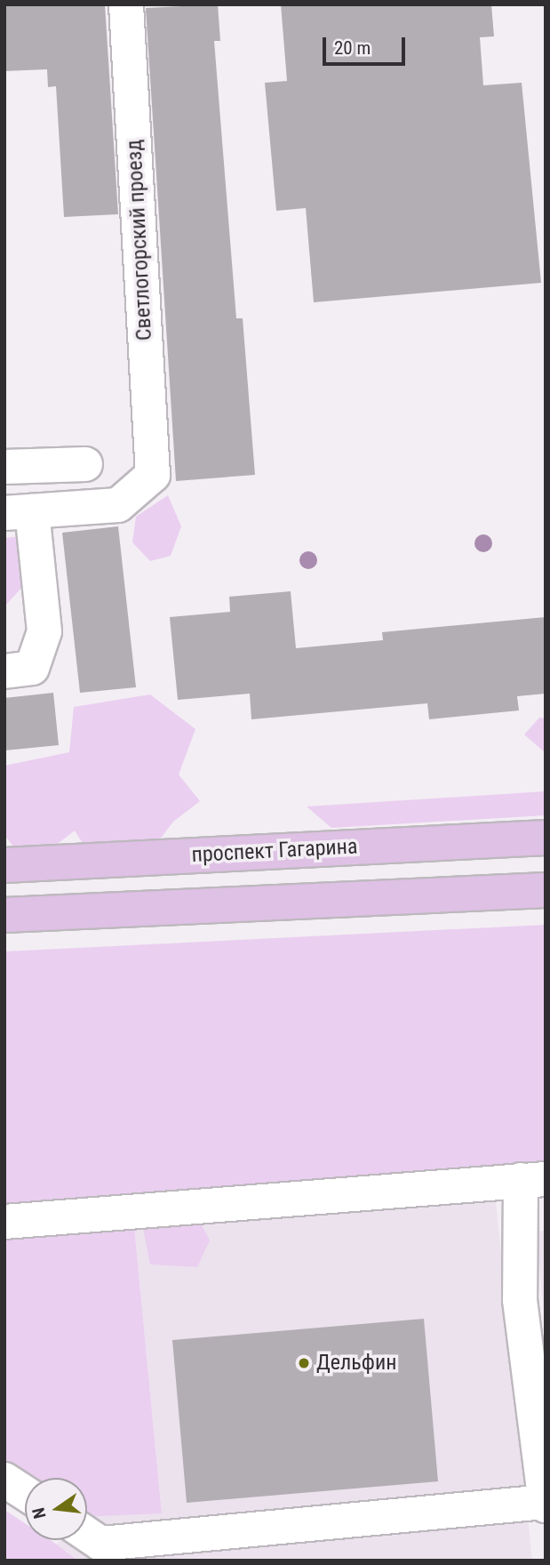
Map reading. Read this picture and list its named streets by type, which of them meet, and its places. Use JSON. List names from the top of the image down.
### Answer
{
  "streets": {
    "main road": ["проспект Гагарина"],
    "street": ["Светлогорский проезд"]
  },
  "places": ["Дельфин"],
  "scale_bar": "20 m",
  "north": "left"
}
